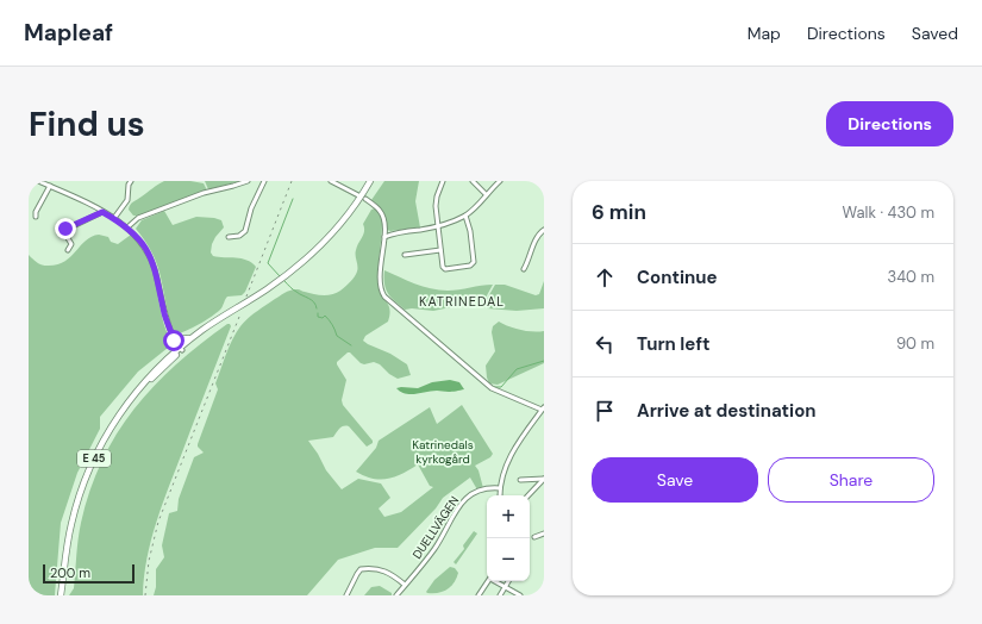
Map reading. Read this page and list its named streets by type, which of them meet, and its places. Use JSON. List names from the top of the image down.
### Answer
{
  "streets": {
    "highway": ["E 45"],
    "street": ["DUELLVÄGEN"]
  },
  "districts": ["KATRINEDAL"],
  "parks": ["Katrinedals kyrkogård"],
  "scale_bar": "200 m",
  "page": {
    "header": "Mapleaf",
    "nav": ["Map", "Directions", "Saved"],
    "buttons": [
      "Directions",
      ["Save", "Share"]
    ],
    "title": "Find us",
    "heading": ["6 min", "Walk · 430 m"],
    "list": [
      ["Continue", "340 m"],
      ["Turn left", "90 m"],
      "Arrive at destination"
    ],
    "map_buttons": ["+", "−"],
    "scale": "200 m"
  }
}
